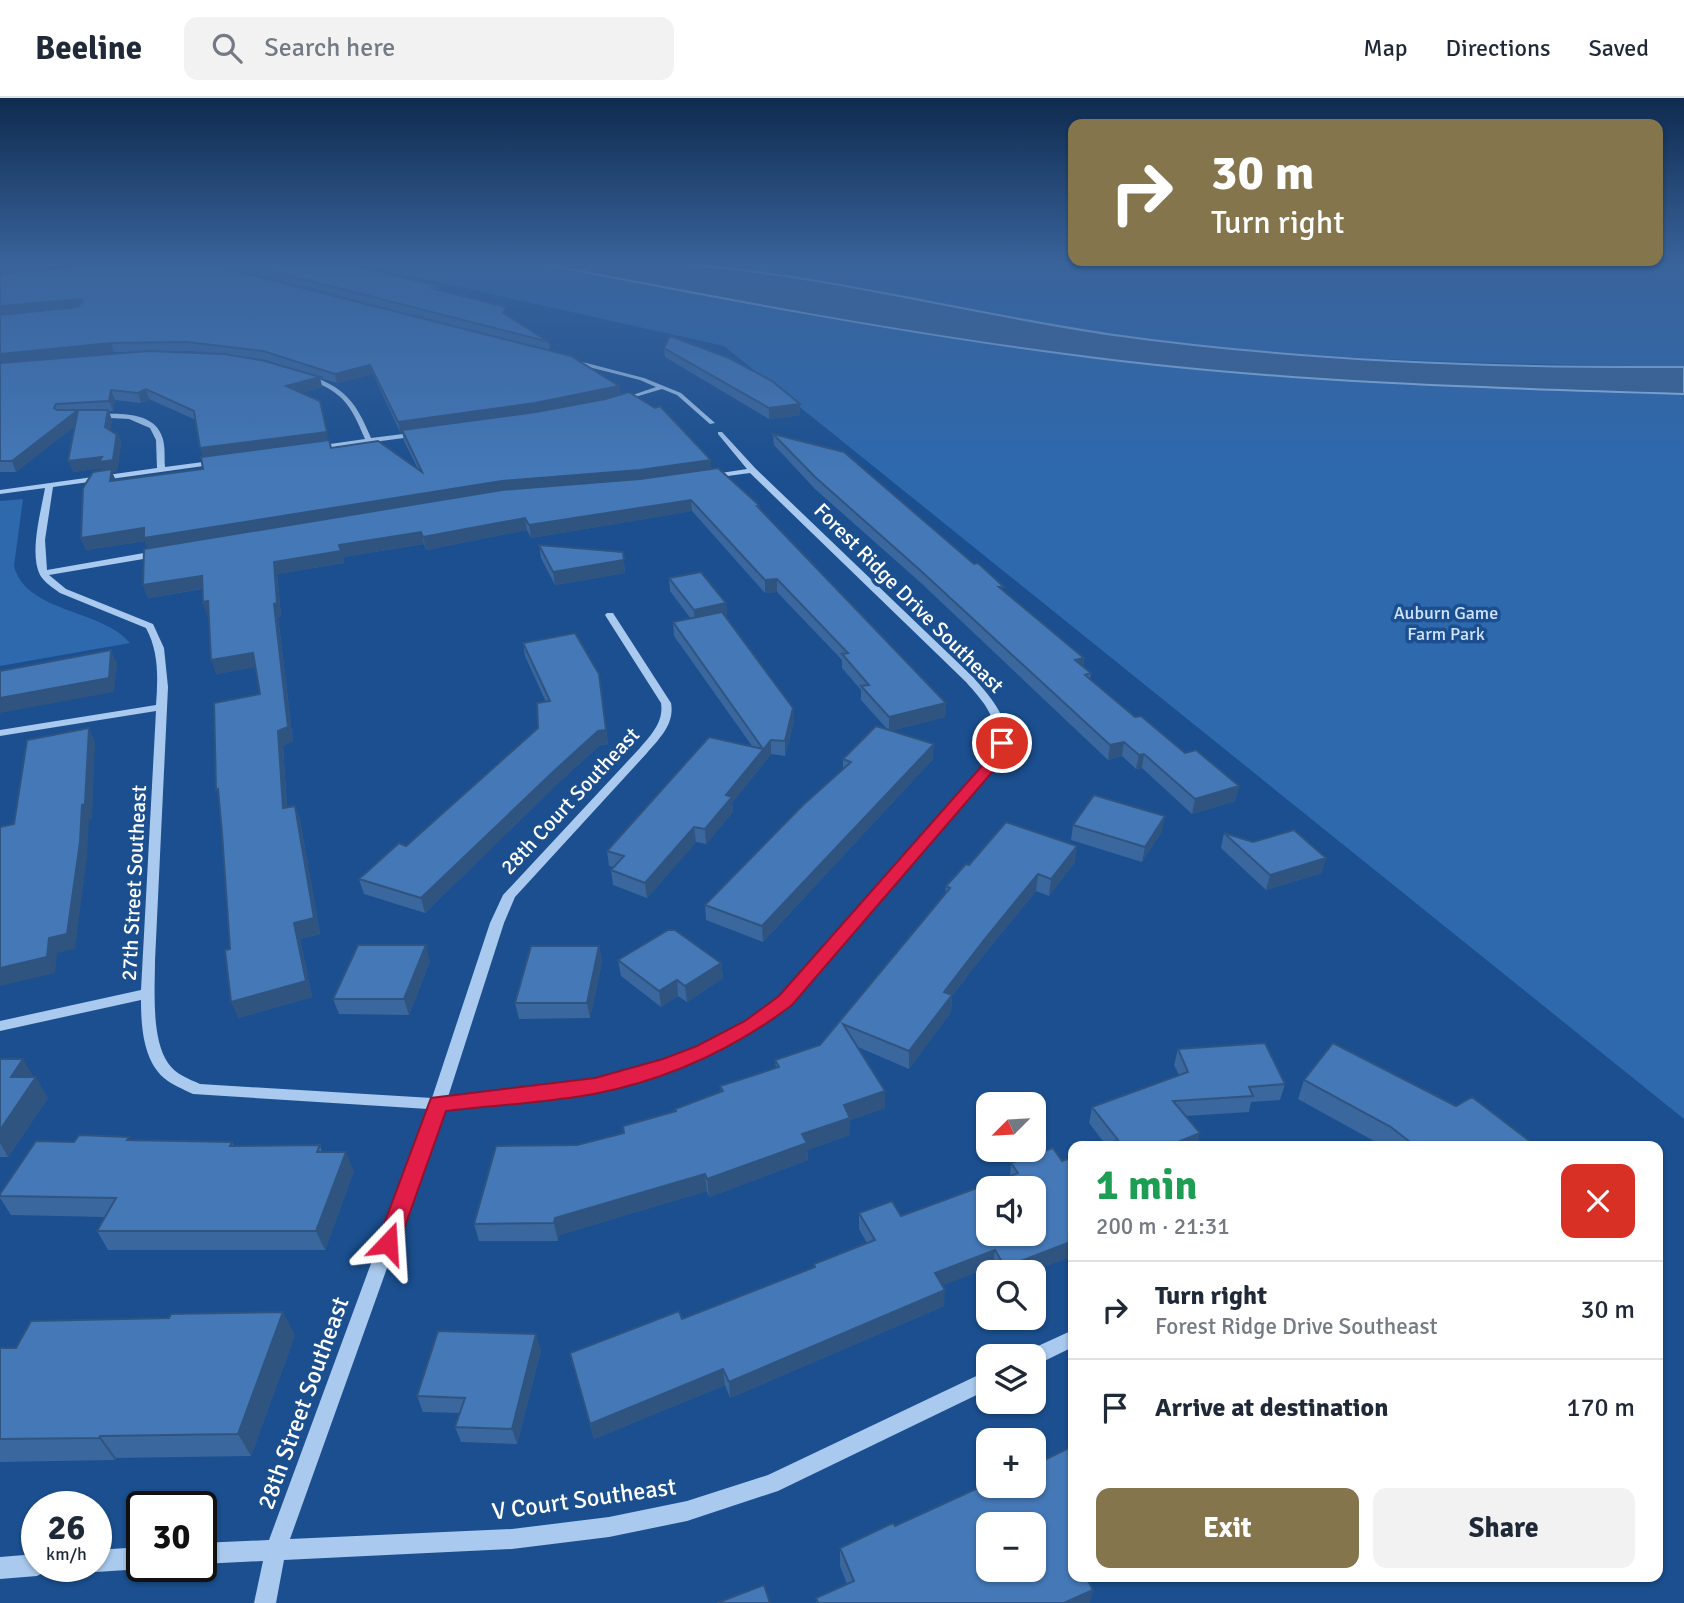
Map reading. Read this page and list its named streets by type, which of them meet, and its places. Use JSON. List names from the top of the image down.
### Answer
{
  "streets": {
    "street": [
      "Forest Ridge Drive Southeast",
      "28th Court Southeast",
      "27th Street Southeast",
      "28th Street Southeast",
      "V Court Southeast"
    ]
  },
  "crossings": [
    ["Forest Ridge Drive Southeast", "28th Court Southeast"],
    ["Forest Ridge Drive Southeast", "27th Street Southeast"],
    ["Forest Ridge Drive Southeast", "28th Street Southeast"],
    ["28th Court Southeast", "27th Street Southeast"],
    ["28th Court Southeast", "28th Street Southeast"],
    ["27th Street Southeast", "28th Street Southeast"],
    ["28th Street Southeast", "V Court Southeast"]
  ],
  "parks": ["Auburn Game Farm Park"],
  "north": "bottom left",
  "page": {
    "header": "Beeline",
    "search": "Search here",
    "nav": ["Map", "Directions", "Saved"],
    "turn": ["30 m", "Turn right"],
    "map_buttons": ["+", "−"],
    "heading": ["1 min", "200 m · 21:31"],
    "list": [
      {
        "name": "Turn right",
        "note": "Forest Ridge Drive Southeast",
        "value": "30 m"
      },
      {
        "name": "Arrive at destination",
        "value": "170 m"
      }
    ],
    "buttons": ["Exit", "Share"],
    "speed": "26 km/h",
    "limit": "30"
  }
}
